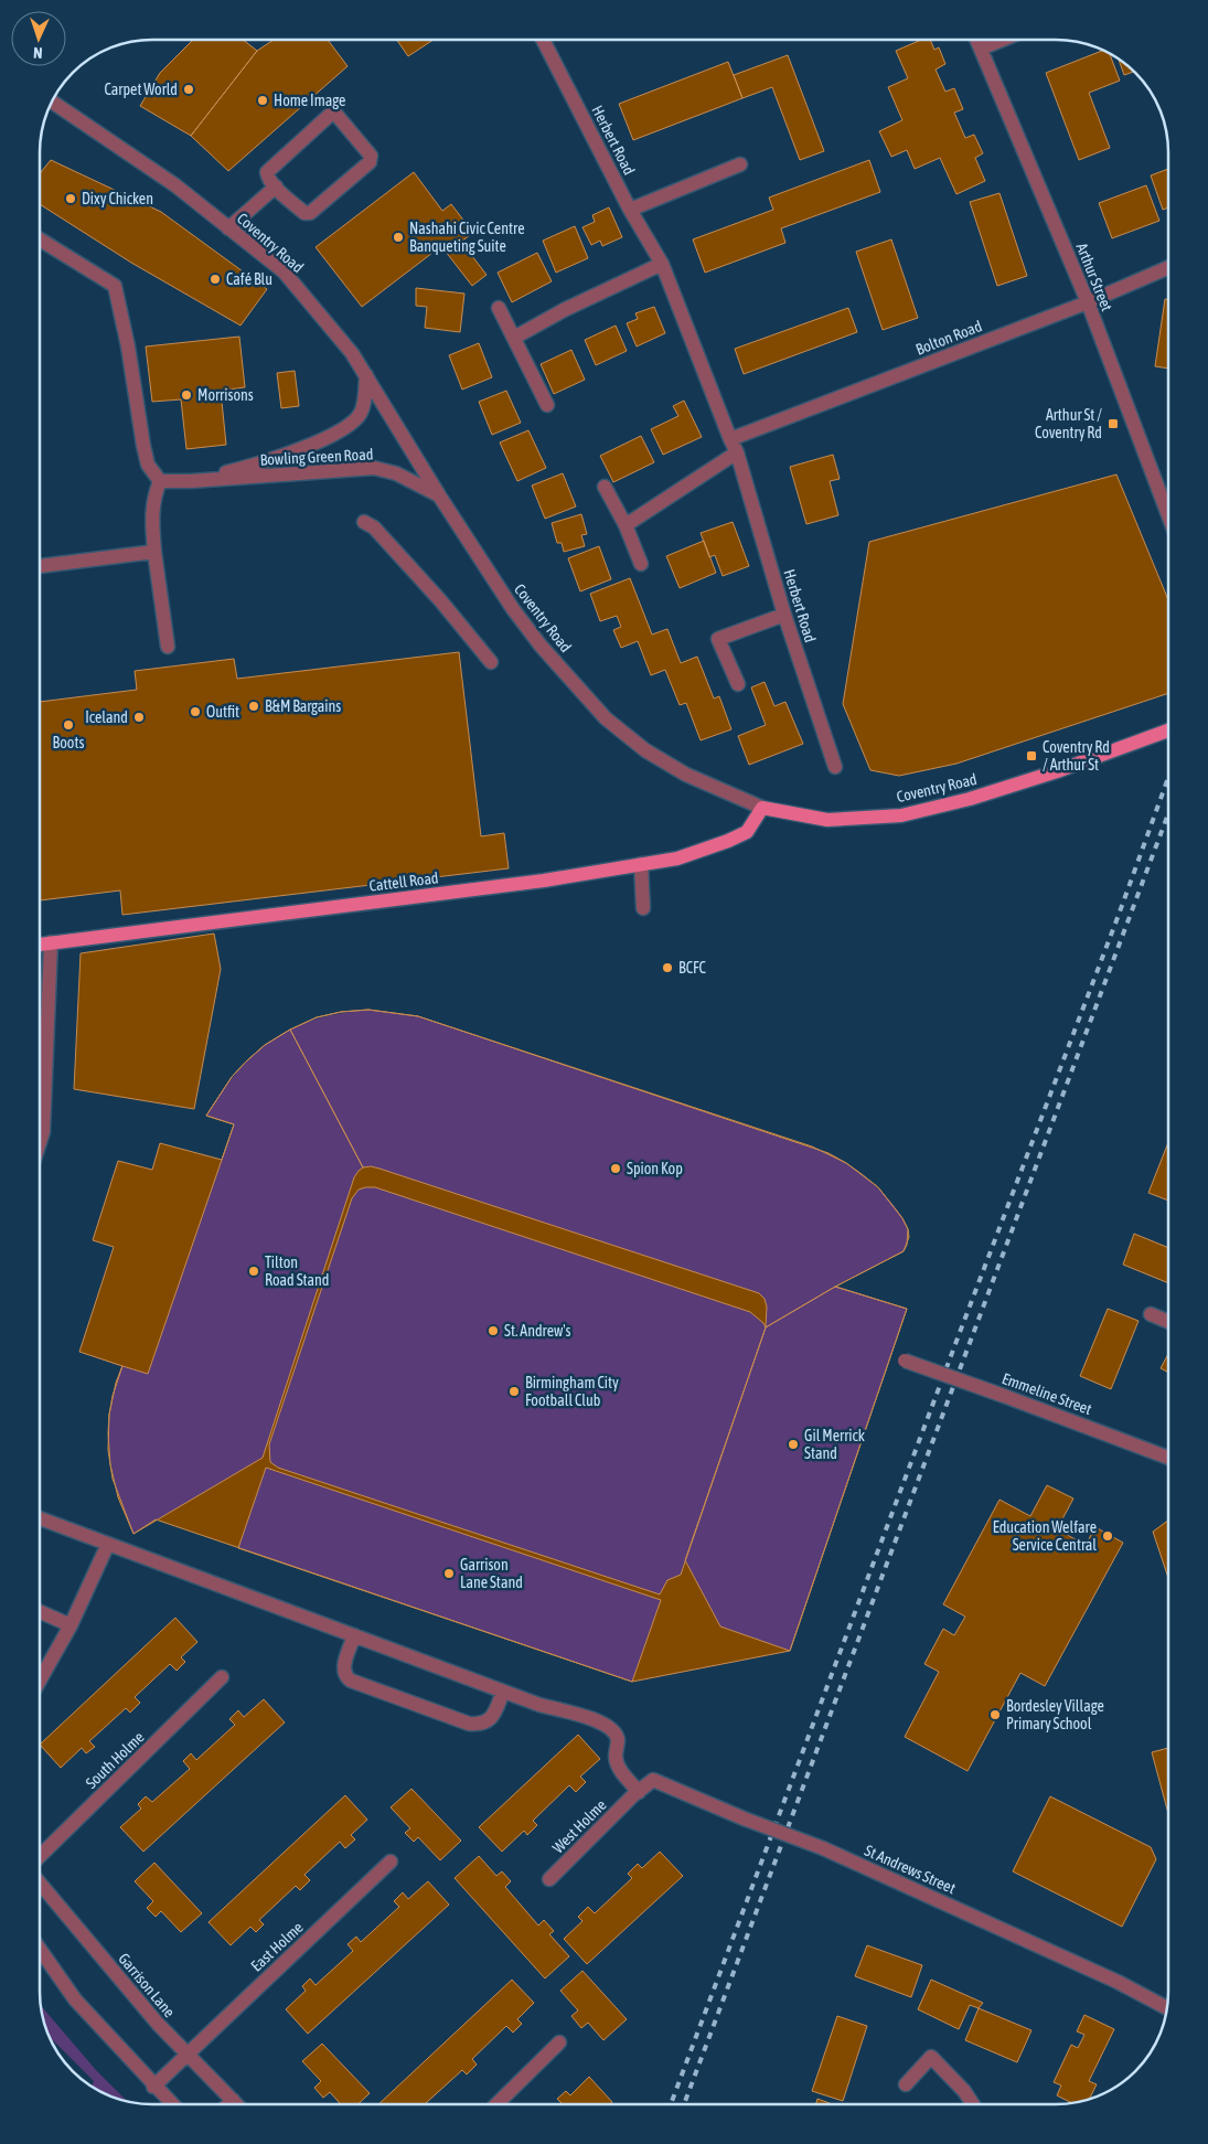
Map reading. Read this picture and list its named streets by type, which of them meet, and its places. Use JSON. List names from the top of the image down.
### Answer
{
  "streets": {
    "main road": ["Coventry Road", "Cattell Road"],
    "street": [
      "Herbert Road",
      "Arthur Street",
      "Bolton Road",
      "Bowling Green Road",
      "Emmeline Street",
      "South Holme",
      "West Holme",
      "St Andrews Street",
      "East Holme",
      "Garrison Lane"
    ]
  },
  "crossings": [
    ["Herbert Road", "Bolton Road"],
    ["Coventry Road", "Bowling Green Road"],
    ["Coventry Road", "Cattell Road"],
    ["Arthur Street", "Bolton Road"],
    ["West Holme", "St Andrews Street"],
    ["East Holme", "Garrison Lane"]
  ],
  "places": {
    "other": [
      "Carpet World",
      "Home Image",
      "Dixy Chicken",
      "Nashahi Civic Centre Banqueting Suite",
      "Café Blu",
      "Morrisons",
      "B&M Bargains",
      "Outfit",
      "Iceland",
      "Boots",
      "BCFC",
      "Spion Kop",
      "Tilton Road Stand",
      "St. Andrew's",
      "Birmingham City Football Club",
      "Gil Merrick Stand",
      "Education Welfare Service Central",
      "Garrison Lane Stand",
      "Bordesley Village Primary School"
    ],
    "transit": ["Arthur St / Coventry Rd", "Coventry Rd / Arthur St"]
  },
  "north": "bottom"
}
